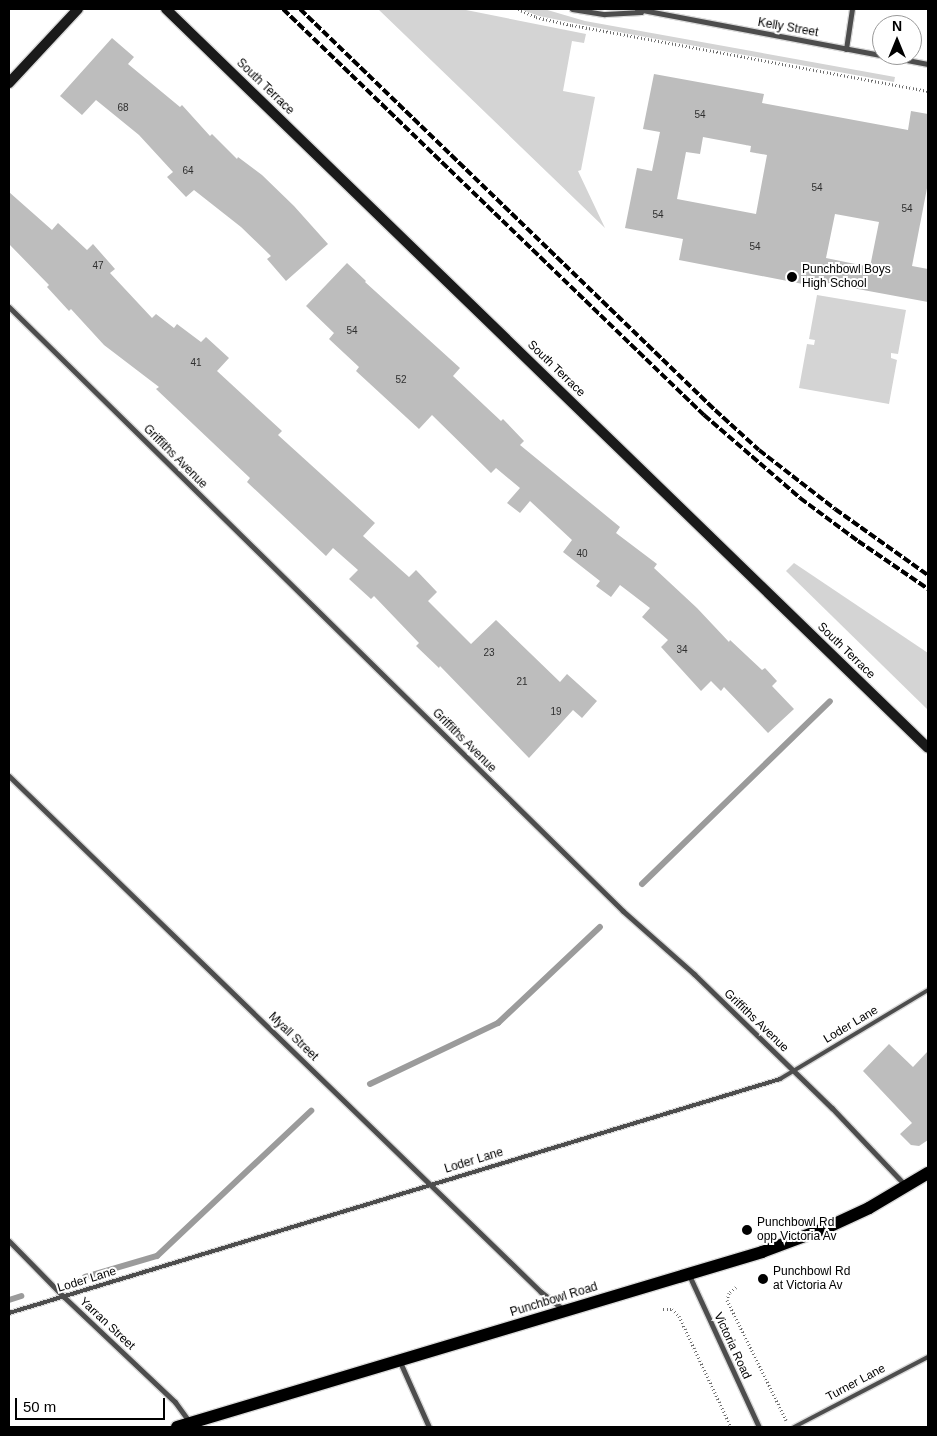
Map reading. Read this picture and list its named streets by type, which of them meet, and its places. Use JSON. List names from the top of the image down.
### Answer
{
  "streets": {
    "main road": ["Punchbowl Road"],
    "street": [
      "Kelly Street",
      "South Terrace",
      "Griffiths Avenue",
      "Myall Street",
      "Yarran Street",
      "Victoria Road"
    ],
    "lane": ["Loder Lane", "Turner Lane"]
  },
  "crossings": [
    ["Griffiths Avenue", "Loder Lane"],
    ["Griffiths Avenue", "Punchbowl Road"],
    ["Loder Lane", "Myall Street"],
    ["Loder Lane", "Yarran Street"],
    ["Myall Street", "Punchbowl Road"],
    ["Punchbowl Road", "Yarran Street"],
    ["Punchbowl Road", "Victoria Road"]
  ],
  "places": ["Punchbowl Boys High School", "Punchbowl Rd opp Victoria Av", "Punchbowl Rd at Victoria Av"],
  "house_numbers": [
    "68",
    "54",
    "64",
    "54",
    "54",
    "54",
    "54",
    "47",
    "54",
    "41",
    "52",
    "40",
    "34",
    "23",
    "21",
    "19"
  ],
  "scale_bar": "50 m",
  "north": "top"
}
